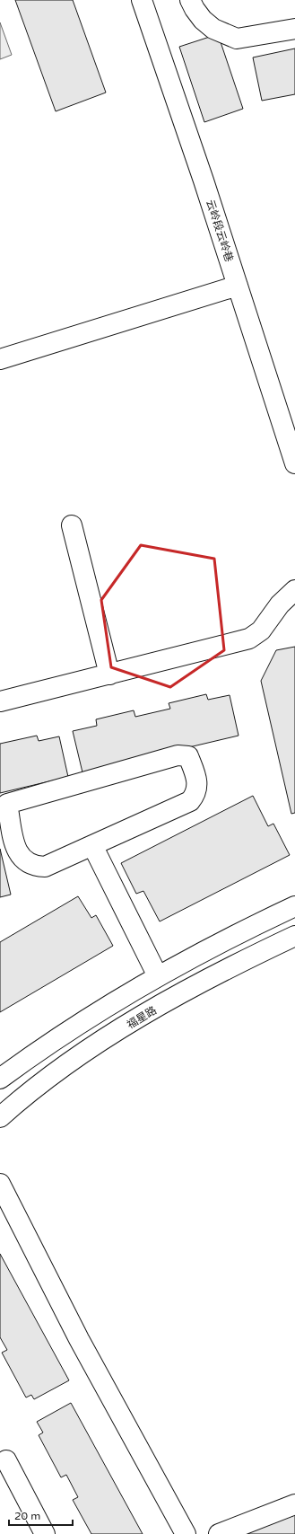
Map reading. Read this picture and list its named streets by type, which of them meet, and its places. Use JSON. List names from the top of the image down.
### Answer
{
  "streets": {
    "street": ["云岭段云岭巷", "福星路"]
  },
  "scale_bar": "20 m"
}
